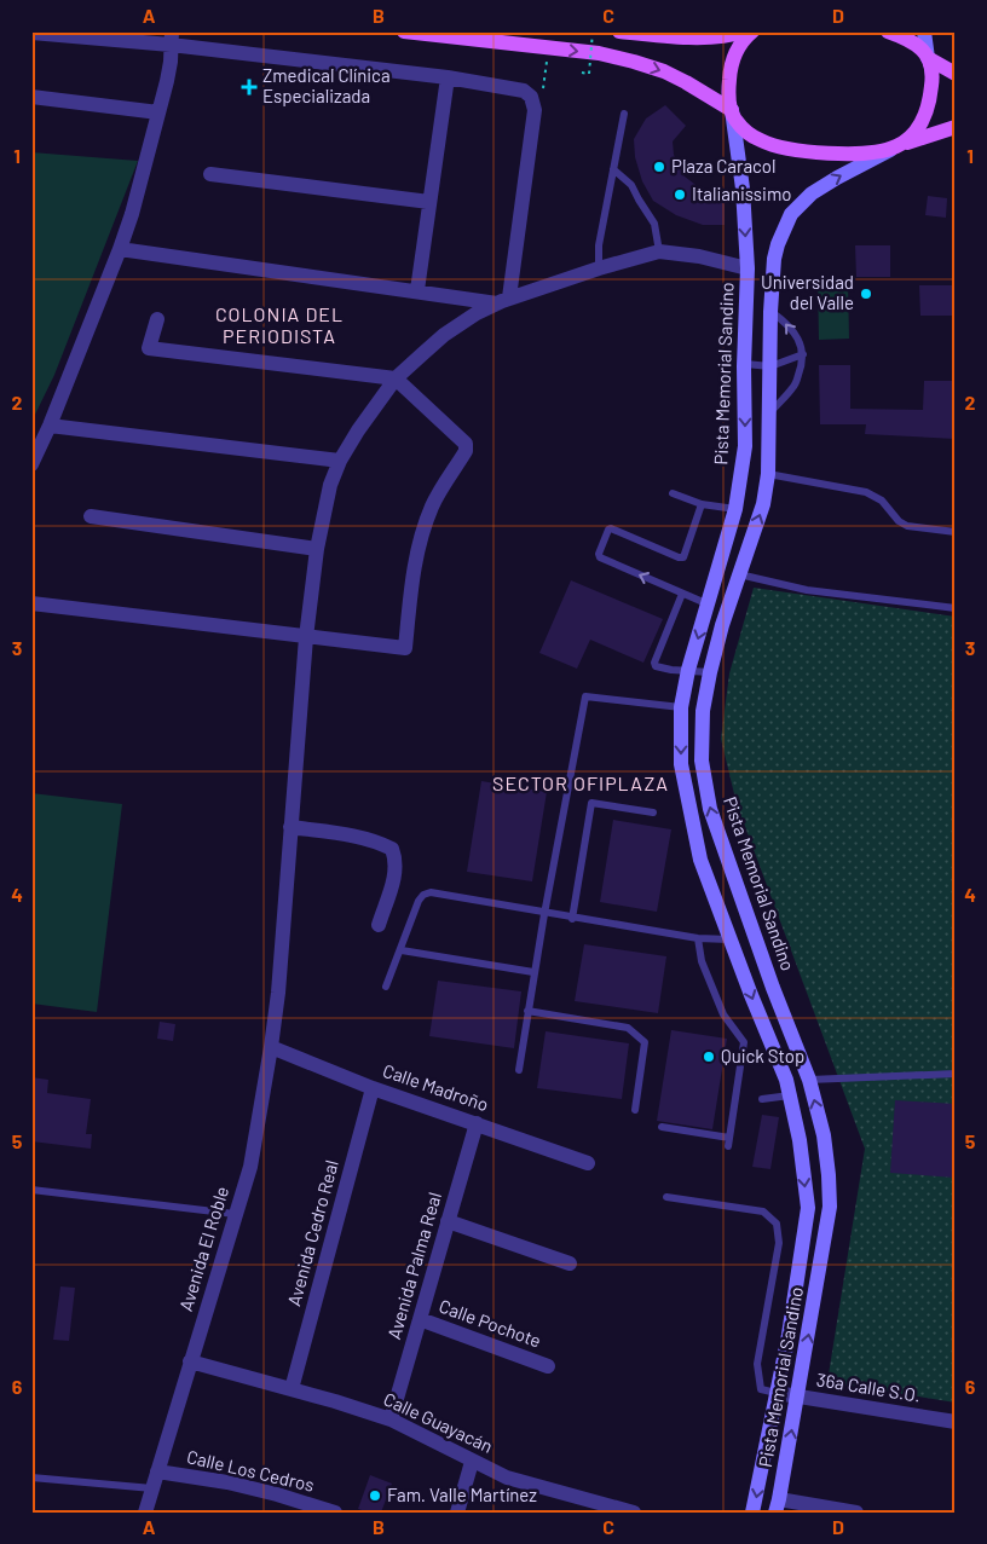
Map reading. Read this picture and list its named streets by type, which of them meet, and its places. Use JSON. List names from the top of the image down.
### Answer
{
  "streets": {
    "main road": ["Pista Memorial Sandino"],
    "street": [
      "Calle Madroño",
      "Avenida Cedro Real",
      "Avenida El Roble",
      "Avenida Palma Real",
      "Calle Pochote",
      "36a Calle S.O.",
      "Calle Guayacán",
      "Calle Los Cedros"
    ]
  },
  "crossings": [
    ["Pista Memorial Sandino", "36a Calle S.O."],
    ["Calle Madroño", "Avenida Cedro Real"],
    ["Calle Madroño", "Avenida El Roble"],
    ["Calle Madroño", "Avenida Palma Real"],
    ["Avenida Cedro Real", "Calle Guayacán"],
    ["Avenida El Roble", "Calle Guayacán"],
    ["Avenida El Roble", "Calle Los Cedros"],
    ["Avenida Palma Real", "Calle Pochote"],
    ["Avenida Palma Real", "Calle Guayacán"]
  ],
  "districts": ["COLONIA DEL PERIODISTA", "SECTOR OFIPLAZA"],
  "places": {
    "health": ["Zmedical Clínica Especializada"],
    "other": [
      "Plaza Caracol",
      "Italianissimo",
      "Universidad del Valle",
      "Quick Stop",
      "Fam. Valle Martínez"
    ]
  },
  "grid": {
    "columns": [
      "A",
      "B",
      "C",
      "D"
    ],
    "rows": [
      "1",
      "2",
      "3",
      "4",
      "5",
      "6"
    ]
  }
}
